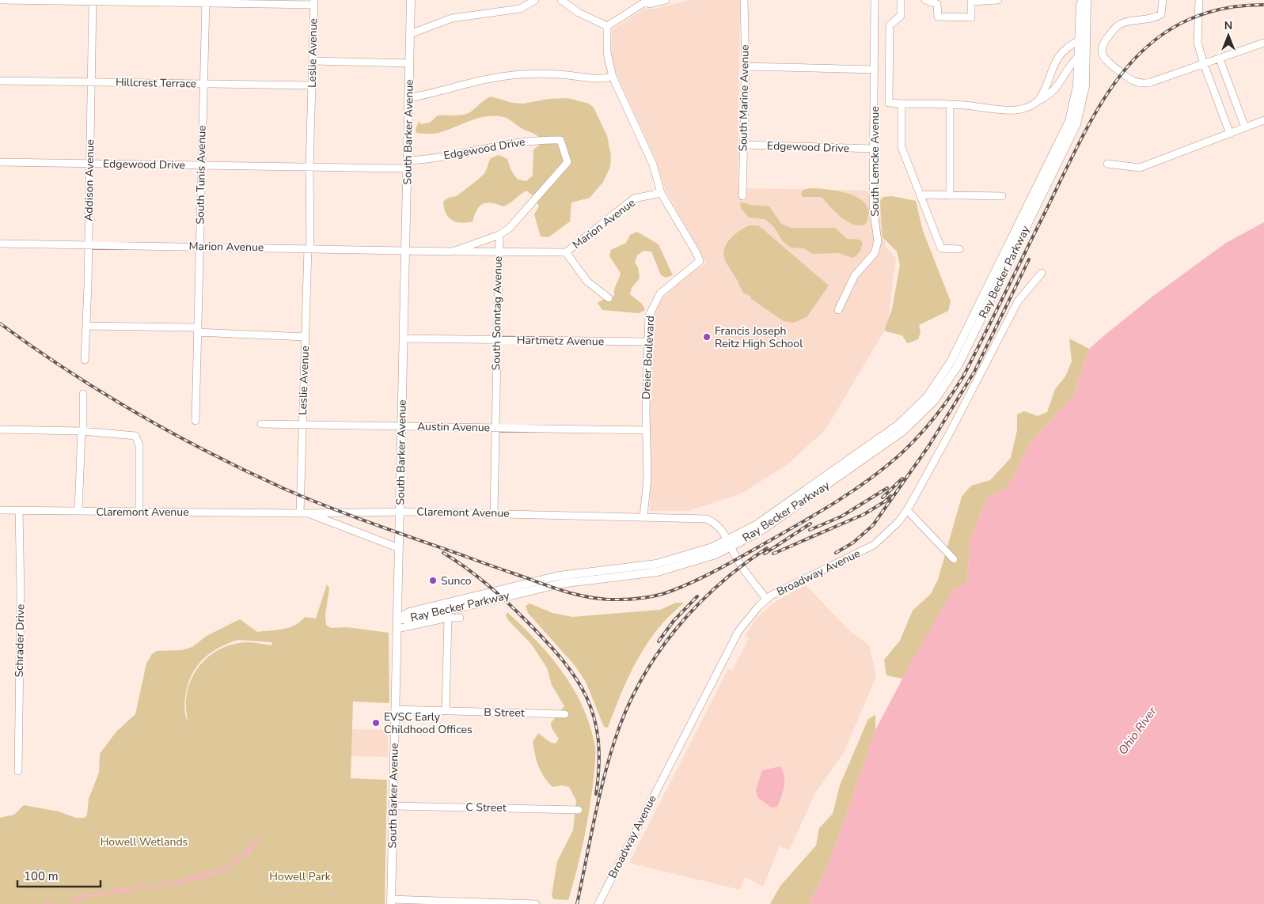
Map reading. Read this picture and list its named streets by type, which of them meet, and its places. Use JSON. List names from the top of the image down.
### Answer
{
  "streets": {
    "main road": ["South Barker Avenue", "Ray Becker Parkway"],
    "street": [
      "Leslie Avenue",
      "Hillcrest Terrace",
      "South Marine Avenue",
      "Edgewood Drive",
      "South Lemcke Avenue",
      "South Tunis Avenue",
      "Addison Avenue",
      "Marion Avenue",
      "South Sonntag Avenue",
      "Hartmetz Avenue",
      "Dreier Boulevard",
      "Austin Avenue",
      "Claremont Avenue",
      "Broadway Avenue",
      "Schrader Drive",
      "B Street",
      "C Street"
    ]
  },
  "crossings": [
    ["Leslie Avenue", "Hillcrest Terrace"],
    ["Leslie Avenue", "Edgewood Drive"],
    ["Leslie Avenue", "Marion Avenue"],
    ["Leslie Avenue", "Austin Avenue"],
    ["Leslie Avenue", "Claremont Avenue"],
    ["Hillcrest Terrace", "South Tunis Avenue"],
    ["Hillcrest Terrace", "Addison Avenue"],
    ["South Marine Avenue", "Edgewood Drive"],
    ["South Barker Avenue", "Edgewood Drive"],
    ["South Barker Avenue", "Marion Avenue"],
    ["South Barker Avenue", "Ray Becker Parkway"],
    ["South Barker Avenue", "Hartmetz Avenue"],
    ["South Barker Avenue", "Austin Avenue"],
    ["South Barker Avenue", "Claremont Avenue"],
    ["South Barker Avenue", "B Street"],
    ["South Barker Avenue", "C Street"],
    ["Edgewood Drive", "South Lemcke Avenue"],
    ["Edgewood Drive", "South Tunis Avenue"],
    ["Edgewood Drive", "Addison Avenue"],
    ["Edgewood Drive", "Marion Avenue"],
    ["Edgewood Drive", "South Sonntag Avenue"],
    ["South Tunis Avenue", "Marion Avenue"],
    ["Addison Avenue", "Marion Avenue"],
    ["Marion Avenue", "South Sonntag Avenue"],
    ["Marion Avenue", "Dreier Boulevard"],
    ["Ray Becker Parkway", "Claremont Avenue"],
    ["South Sonntag Avenue", "Hartmetz Avenue"],
    ["South Sonntag Avenue", "Austin Avenue"],
    ["South Sonntag Avenue", "Claremont Avenue"],
    ["Hartmetz Avenue", "Dreier Boulevard"],
    ["Dreier Boulevard", "Austin Avenue"],
    ["Dreier Boulevard", "Claremont Avenue"],
    ["Claremont Avenue", "Broadway Avenue"],
    ["Claremont Avenue", "Schrader Drive"]
  ],
  "water": ["Ohio River"],
  "parks": ["Howell Wetlands", "Howell Park"],
  "places": ["Francis Joseph Reitz High School", "Sunco", "EVSC Early Childhood Offices"],
  "scale_bar": "100 m",
  "north": "top"
}
